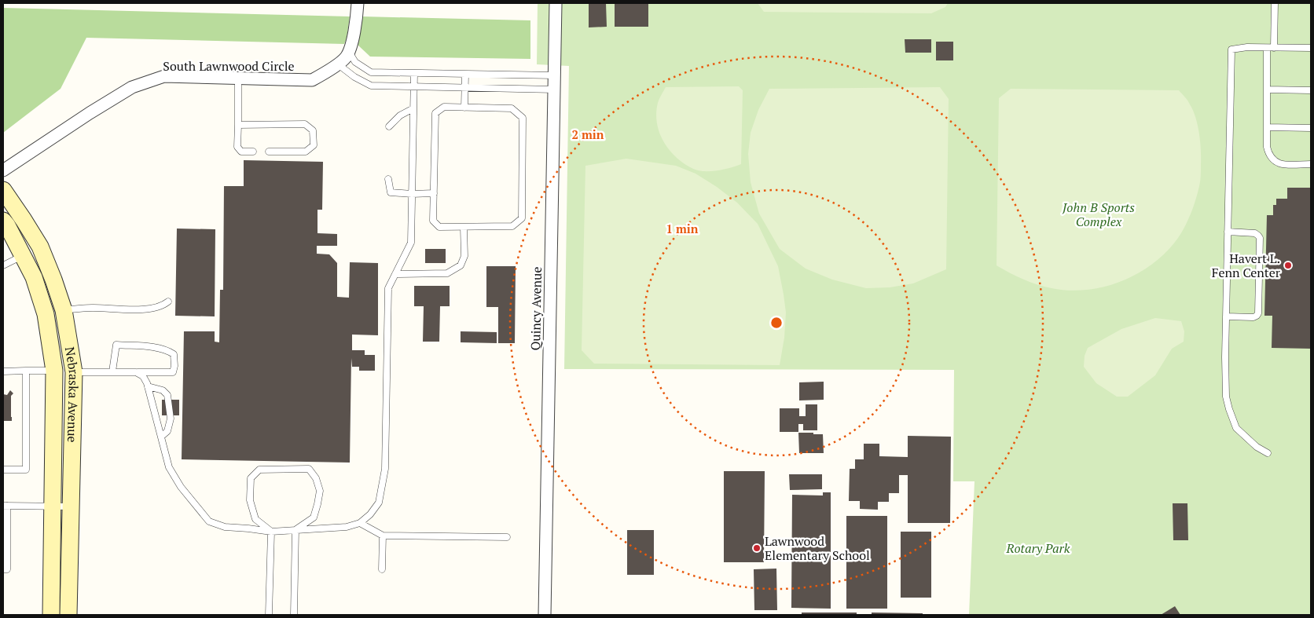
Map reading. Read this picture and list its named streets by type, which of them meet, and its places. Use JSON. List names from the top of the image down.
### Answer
{
  "streets": {
    "street": ["South Lawnwood Circle", "Quincy Avenue", "Nebraska Avenue"]
  },
  "parks": ["John B Sports Complex", "Rotary Park"],
  "places": ["Havert L. Fenn Center", "Lawnwood Elementary School"],
  "rings": ["2 min", "1 min"]
}
